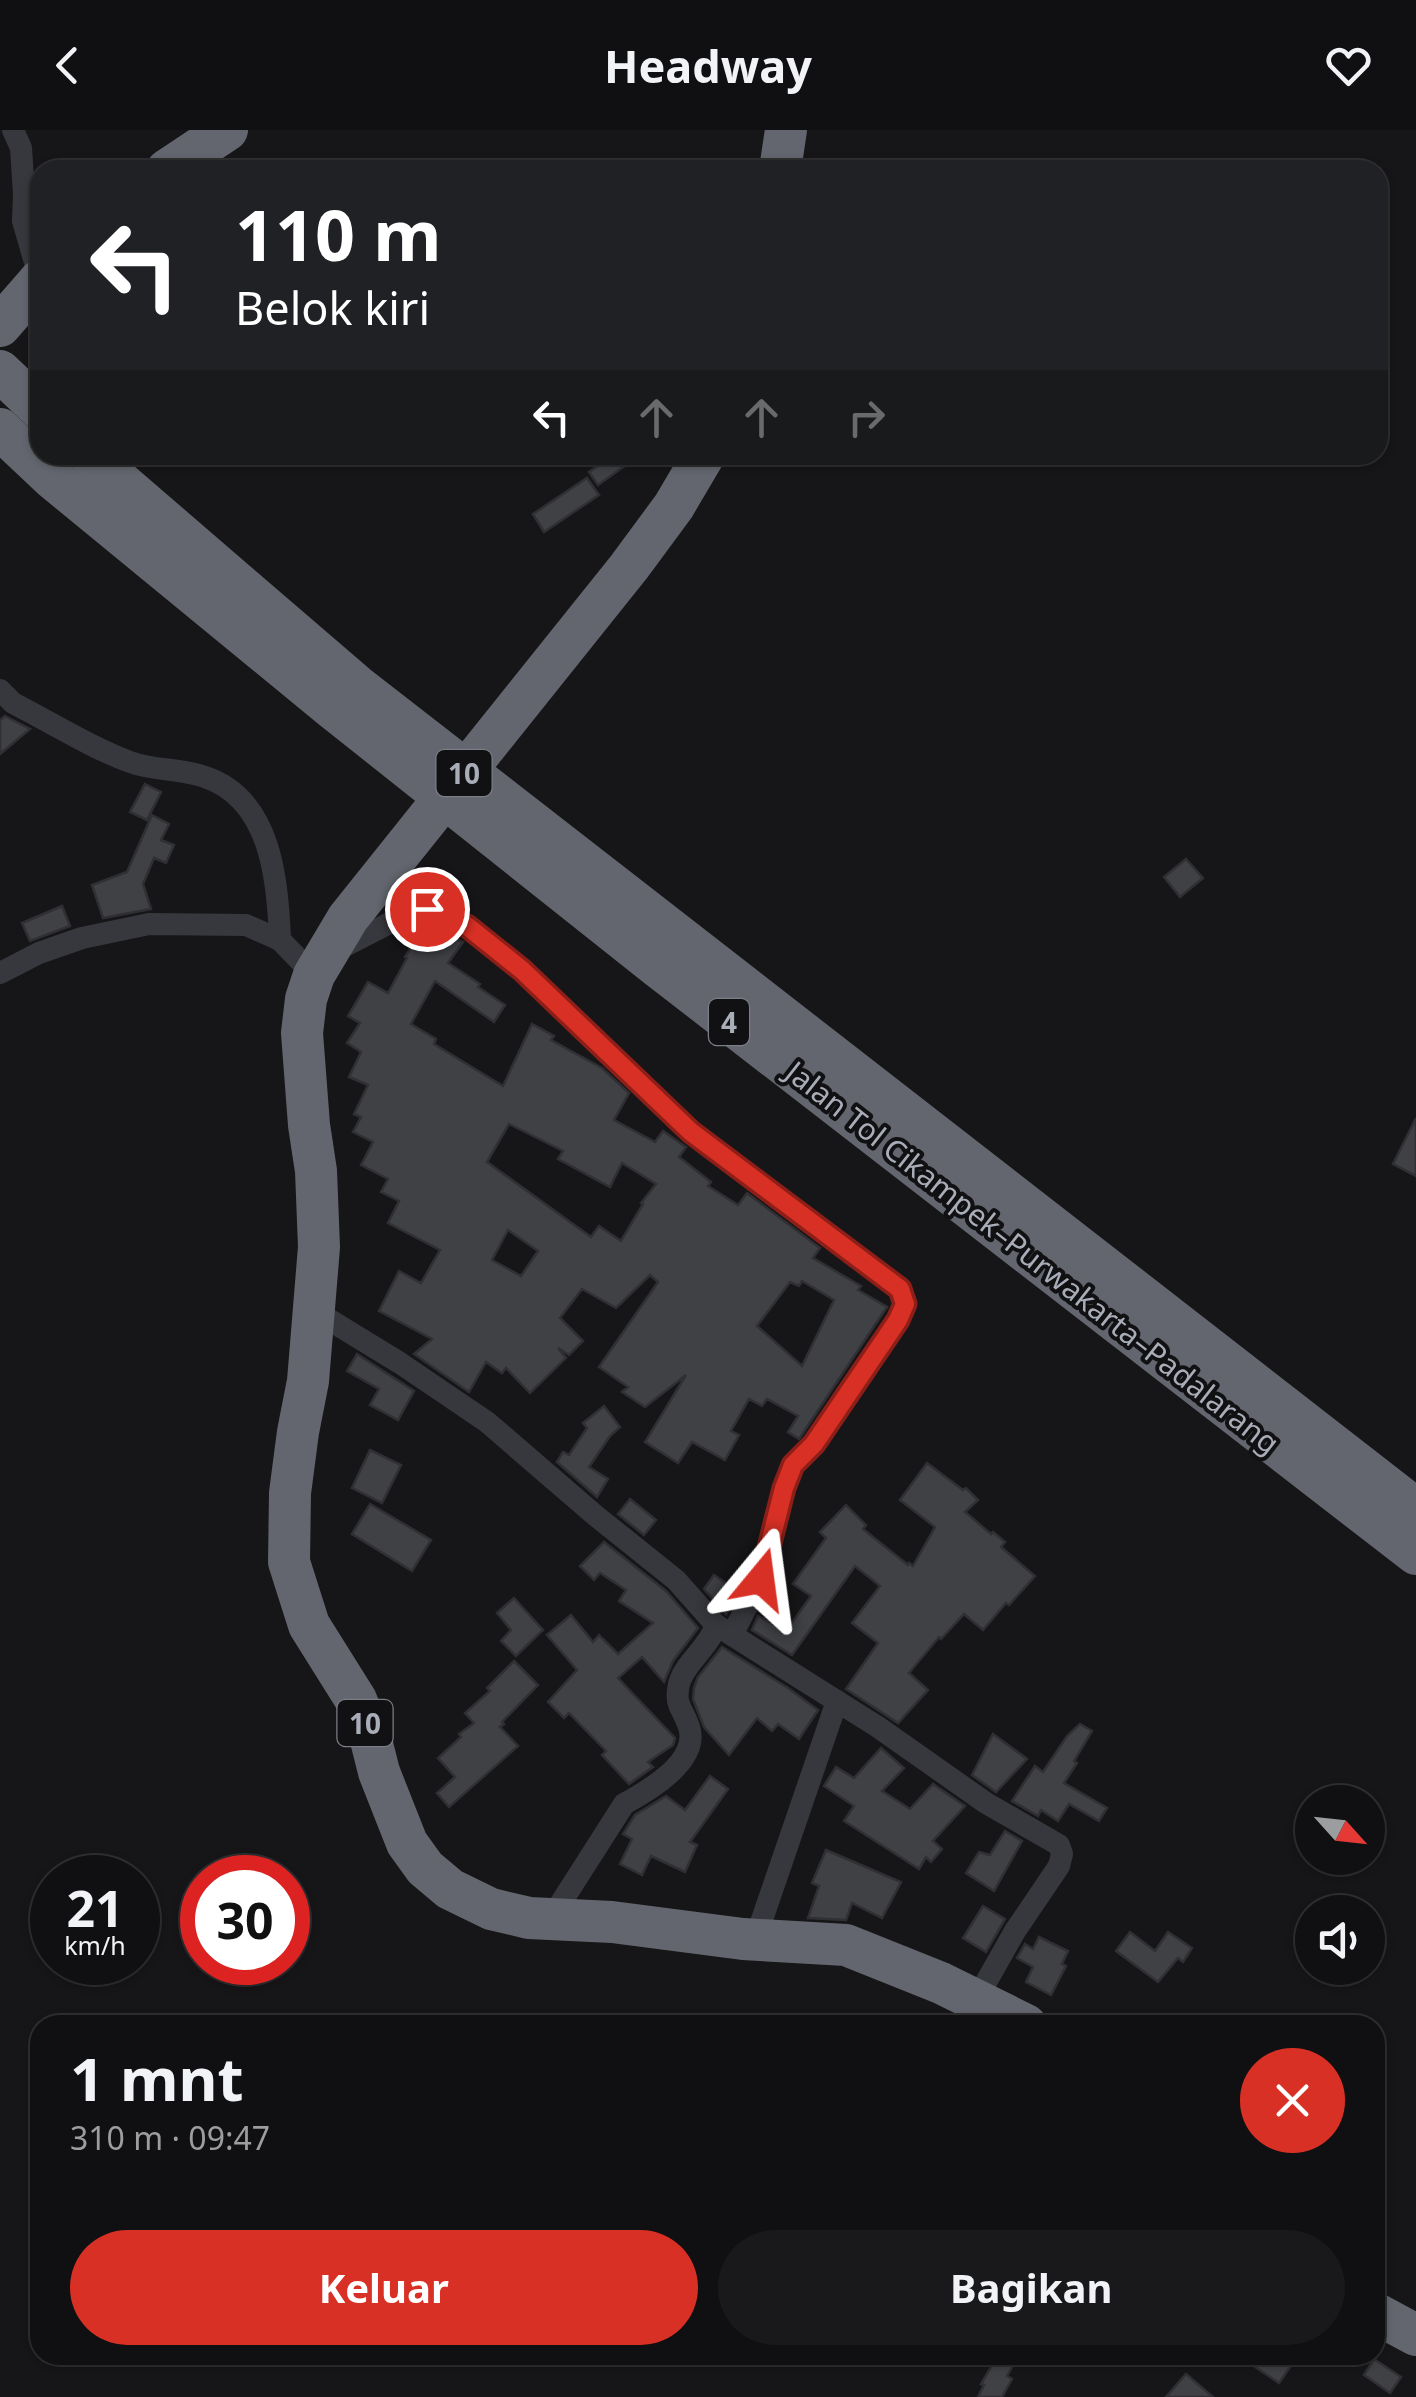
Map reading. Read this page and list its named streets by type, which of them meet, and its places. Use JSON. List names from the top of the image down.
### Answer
{
  "streets": {
    "highway": ["10", "4", "Jalan Tol Cikampek–Purwakarta–Padalarang"]
  },
  "north": "bottom right",
  "page": {
    "header": "Headway",
    "turn": ["110 m", "Belok kiri"],
    "speed": "21 km/h",
    "limit": "30",
    "heading": ["1 mnt", "310 m · 09:47"],
    "buttons": ["Keluar", "Bagikan"]
  }
}
